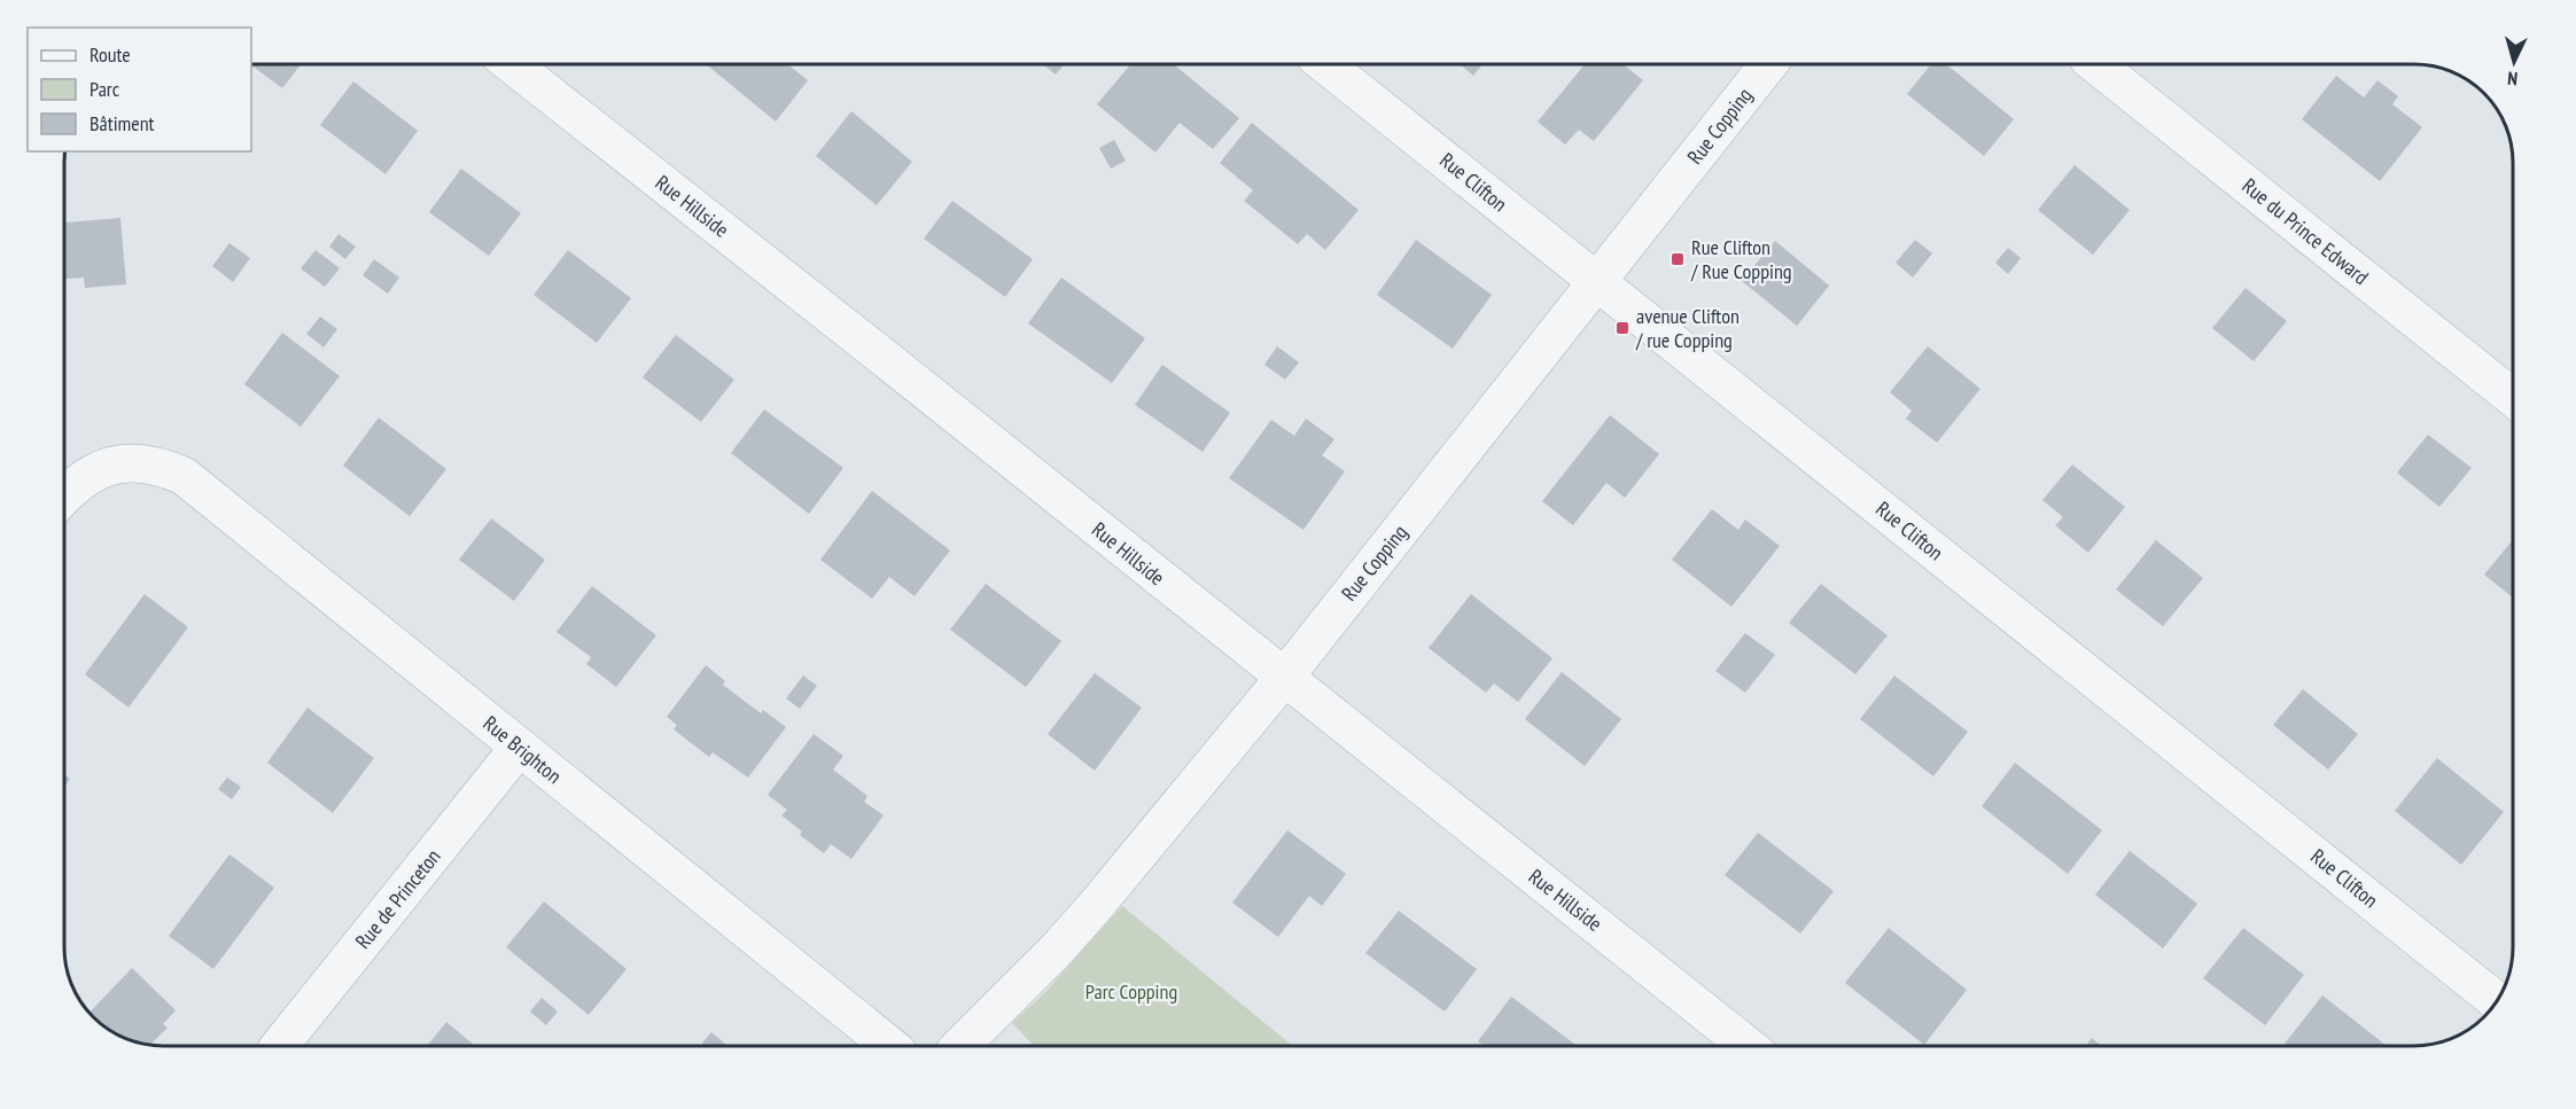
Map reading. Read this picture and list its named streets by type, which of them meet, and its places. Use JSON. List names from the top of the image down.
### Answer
{
  "streets": {
    "street": [
      "Rue Copping",
      "Rue Clifton",
      "Rue Hillside",
      "Rue du Prince Edward",
      "Rue Brighton",
      "Rue de Princeton"
    ]
  },
  "crossings": [
    ["Rue Copping", "Rue Clifton"],
    ["Rue Copping", "Rue Hillside"],
    ["Rue Brighton", "Rue de Princeton"]
  ],
  "parks": ["Parc Copping"],
  "places": {
    "transit": ["Rue Clifton / Rue Copping", "avenue Clifton / rue Copping"]
  },
  "legend": ["Route", "Parc", "Bâtiment"],
  "north": "bottom"
}
